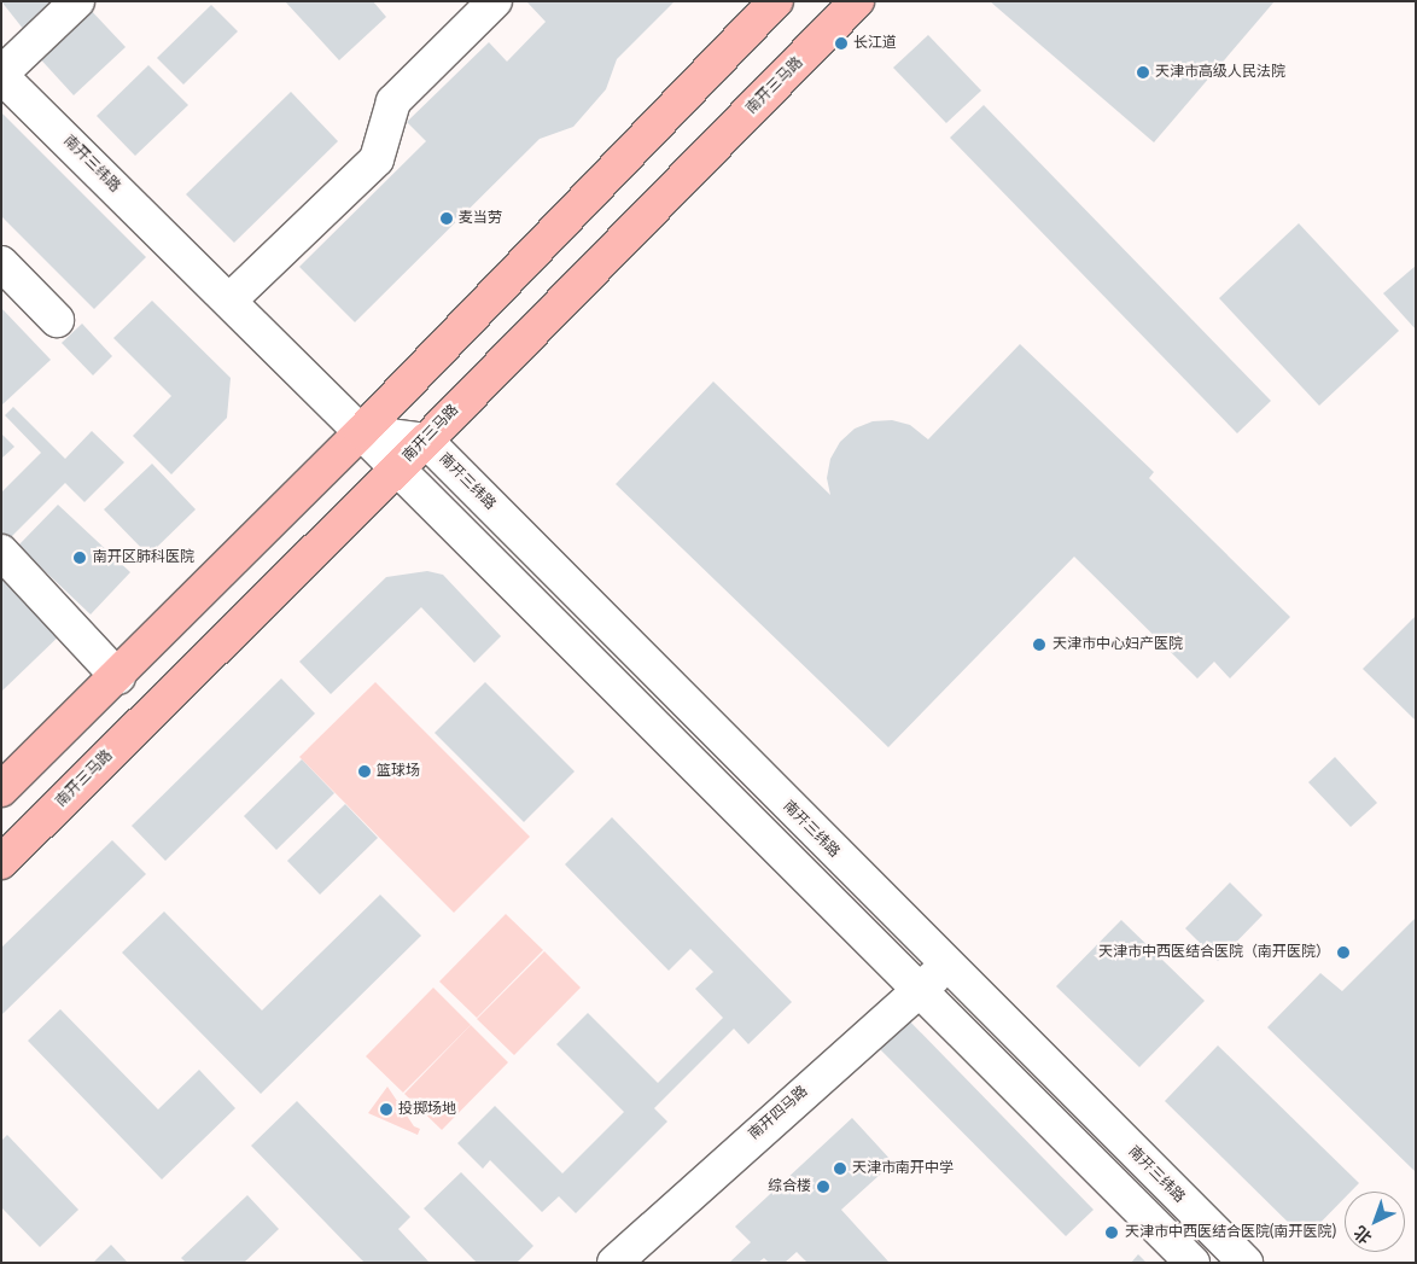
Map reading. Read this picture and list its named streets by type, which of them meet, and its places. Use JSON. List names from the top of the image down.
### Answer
{
  "streets": {
    "main road": ["南开三马路"],
    "street": ["南开三纬路", "南开四马路"]
  },
  "crossings": [
    ["南开三马路", "南开三纬路"],
    ["南开三纬路", "南开四马路"]
  ],
  "places": [
    "长江道",
    "天津市高级人民法院",
    "麦当劳",
    "南开区肺科医院",
    "天津市中心妇产医院",
    "篮球场",
    "天津市中西医结合医院（南开医院）",
    "投掷场地",
    "天津市南开中学",
    "综合楼",
    "天津市中西医结合医院(南开医院)"
  ],
  "north": "bottom left"
}
